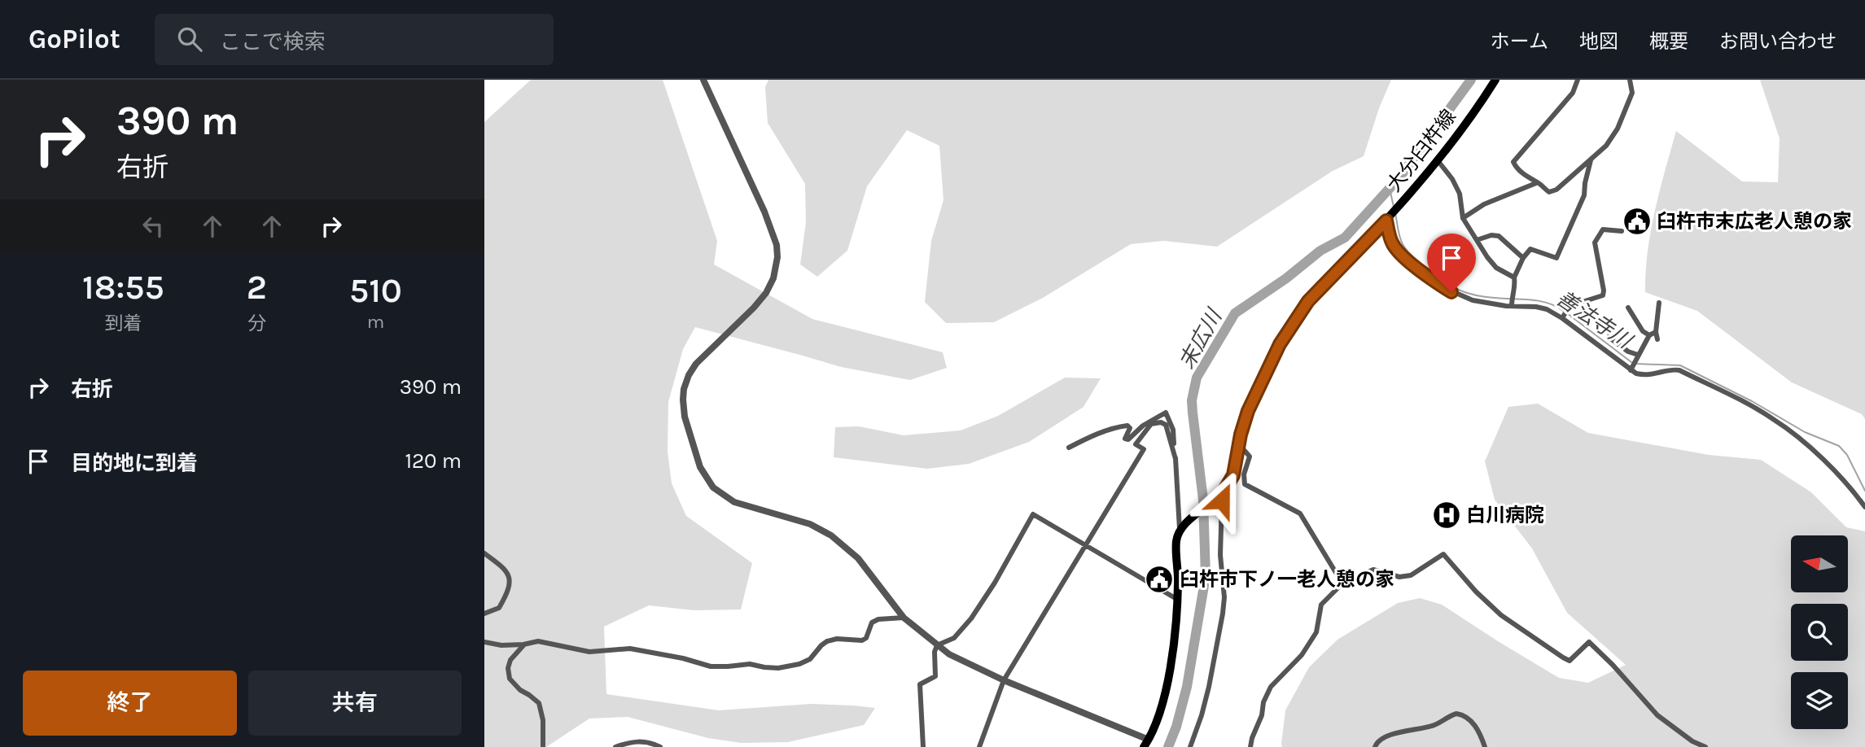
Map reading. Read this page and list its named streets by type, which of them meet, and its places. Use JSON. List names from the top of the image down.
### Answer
{
  "streets": {
    "main road": ["大分臼杵線"]
  },
  "water": ["善法寺川", "末広川"],
  "places": {
    "public building": ["臼杵市末広老人憩の家", "臼杵市下ノ一老人憩の家"],
    "hospital": ["白川病院"]
  },
  "north": "left",
  "page": {
    "header": "GoPilot",
    "search": "ここで検索",
    "nav": [
      "ホーム",
      "地図",
      "概要",
      "お問い合わせ"
    ],
    "turn": ["390 m", "右折"],
    "eta": [
      "18:55",
      "到着",
      "2",
      "分",
      "510",
      "m"
    ],
    "list": [
      {
        "name": "右折",
        "value": "390 m"
      },
      {
        "name": "目的地に到着",
        "value": "120 m"
      }
    ],
    "buttons": ["終了", "共有"]
  }
}
